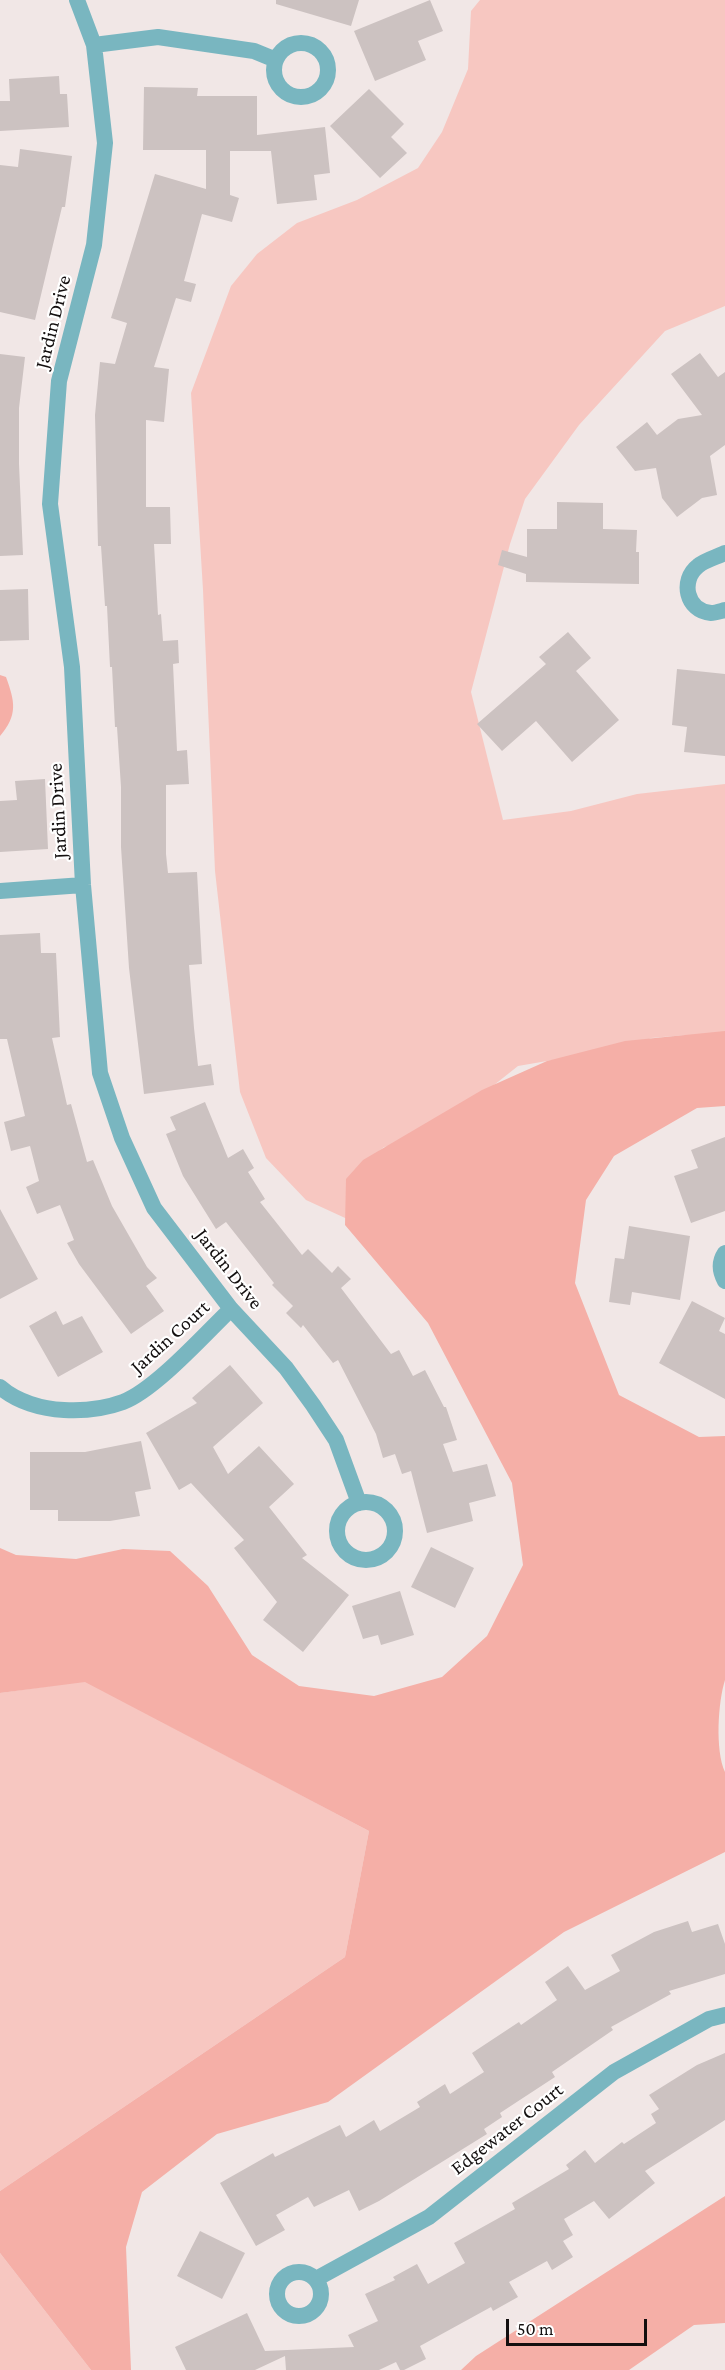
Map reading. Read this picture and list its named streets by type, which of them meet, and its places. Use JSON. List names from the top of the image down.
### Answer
{
  "streets": {
    "street": ["Jardin Drive", "Jardin Court", "Edgewater Court"]
  },
  "crossings": [
    ["Jardin Drive", "Jardin Court"]
  ],
  "scale_bar": "50 m"
}
